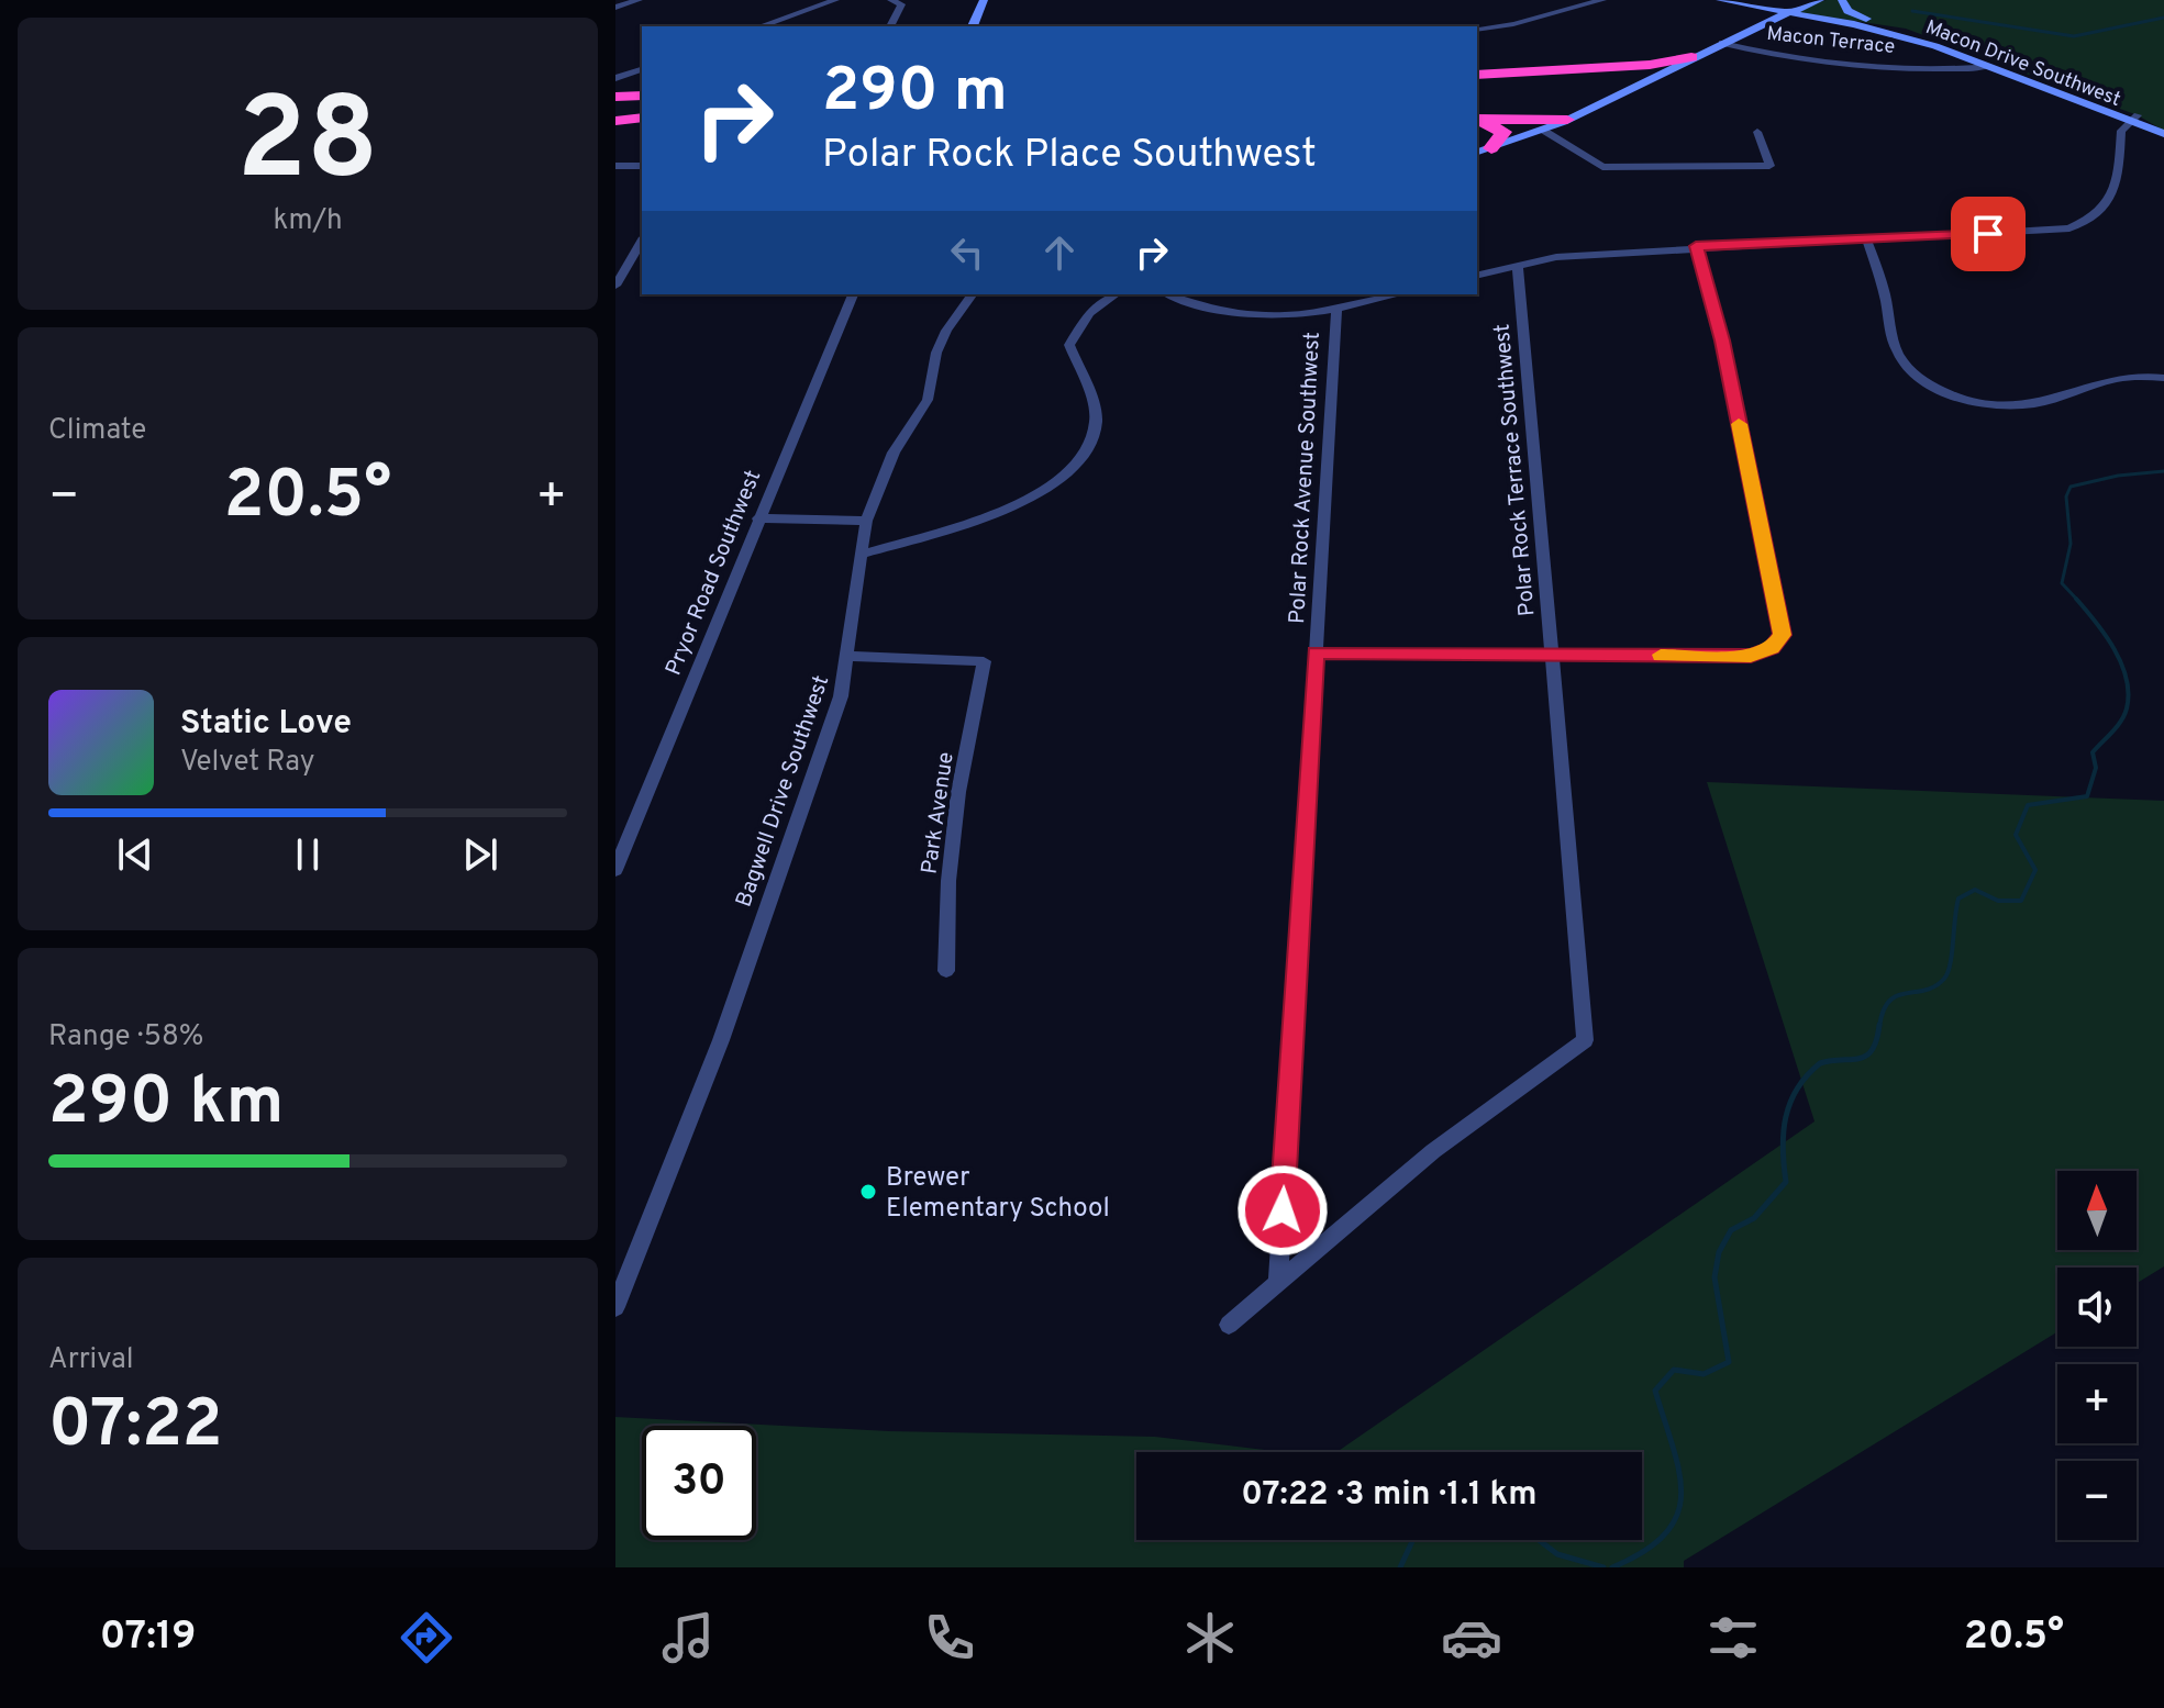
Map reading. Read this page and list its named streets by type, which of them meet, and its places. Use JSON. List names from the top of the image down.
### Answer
{
  "streets": {
    "street": [
      "Macon Terrace",
      "Macon Drive Southwest",
      "Polar Rock Terrace Southwest",
      "Polar Rock Avenue Southwest",
      "Pryor Road Southwest",
      "Bagwell Drive Southwest",
      "Park Avenue"
    ]
  },
  "crossings": [
    ["Macon Terrace", "Macon Drive Southwest"],
    ["Polar Rock Terrace Southwest", "Polar Rock Avenue Southwest"],
    ["Bagwell Drive Southwest", "Park Avenue"]
  ],
  "places": ["Brewer Elementary School"],
  "north": "top",
  "page": {
    "tile": [
      ["28", "km/h"],
      "Climate",
      ["Range · 58%", "290 km"],
      ["Arrival", "07:22"]
    ],
    "turn": ["290 m", "Polar Rock Place Southwest"],
    "heat": ["−", "20.5°", "+"],
    "song": ["Static Love", "Velvet Ray"],
    "map_buttons": ["+", "−"],
    "limit": "30",
    "trip": "07:22 · 3 min · 1.1 km",
    "tabs": ["07:19", "20.5°"]
  }
}
